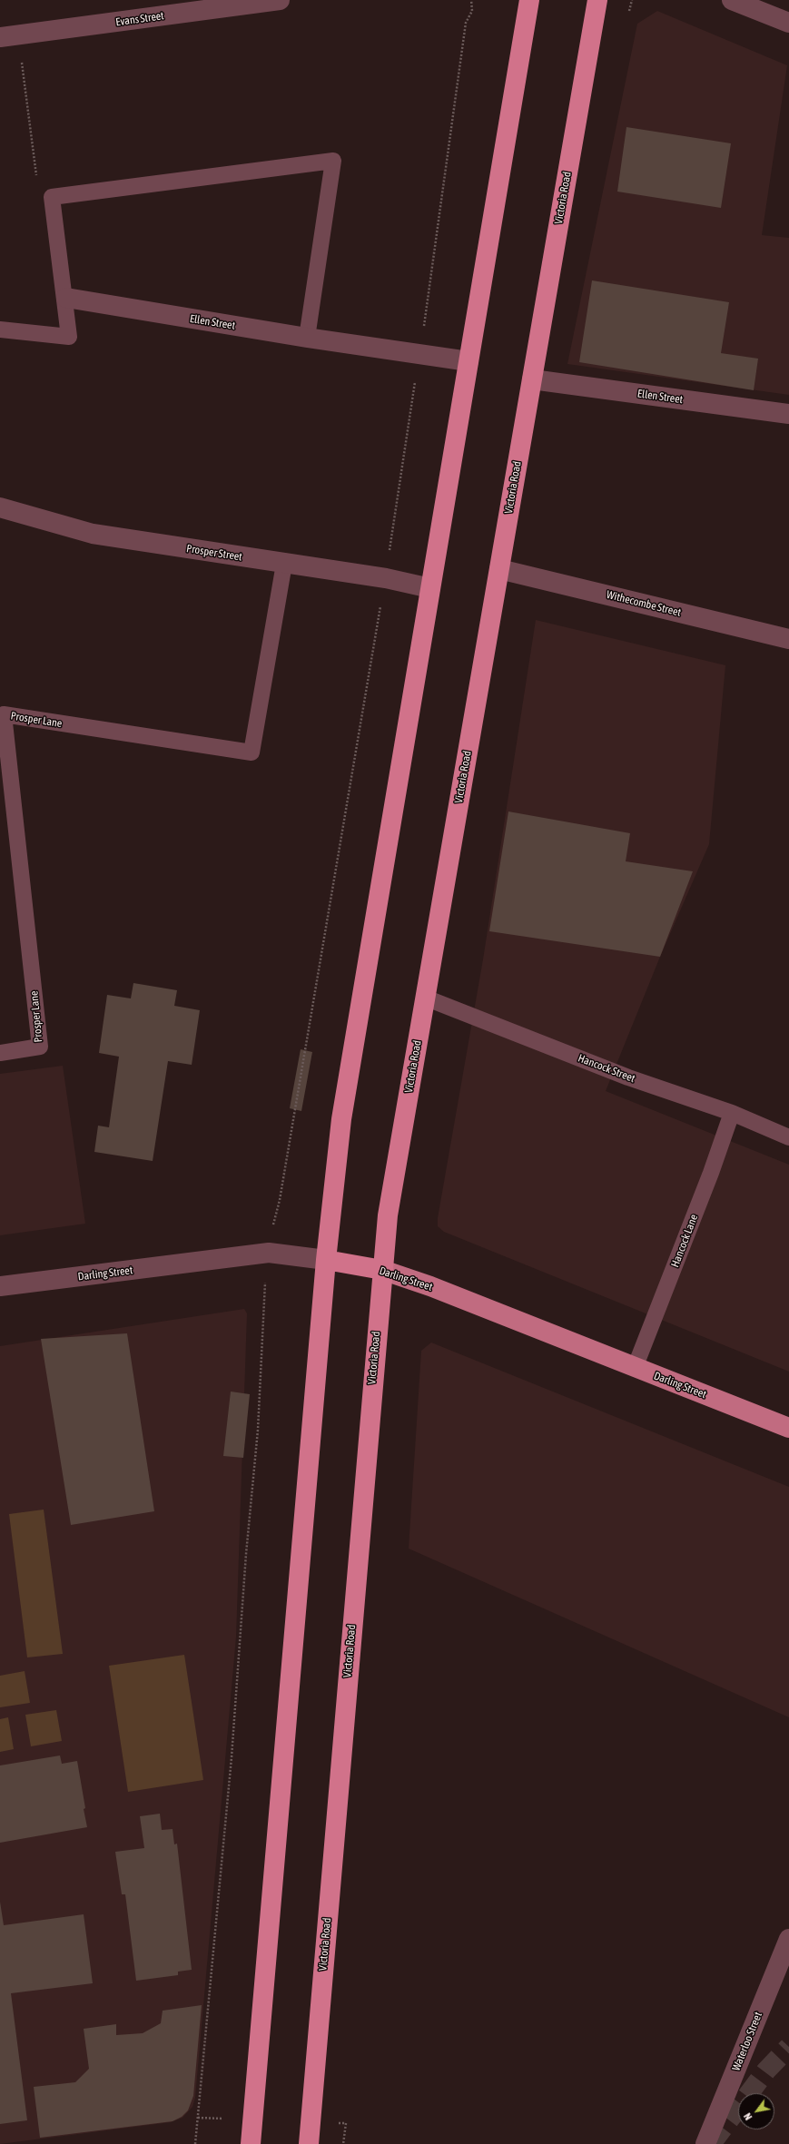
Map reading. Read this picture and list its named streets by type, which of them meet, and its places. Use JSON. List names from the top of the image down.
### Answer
{
  "streets": {
    "highway": ["Victoria Road", "Darling Street"],
    "street": [
      "Evans Street",
      "Ellen Street",
      "Prosper Street",
      "Withecombe Street",
      "Waterloo Street"
    ],
    "lane": ["Prosper Lane", "Hancock Street", "Hancock Lane"]
  },
  "crossings": [
    ["Victoria Road", "Ellen Street"],
    ["Victoria Road", "Withecombe Street"],
    ["Victoria Road", "Hancock Street"],
    ["Victoria Road", "Darling Street"],
    ["Prosper Street", "Prosper Lane"],
    ["Hancock Street", "Hancock Lane"],
    ["Hancock Lane", "Darling Street"]
  ],
  "north": "bottom left"
}
